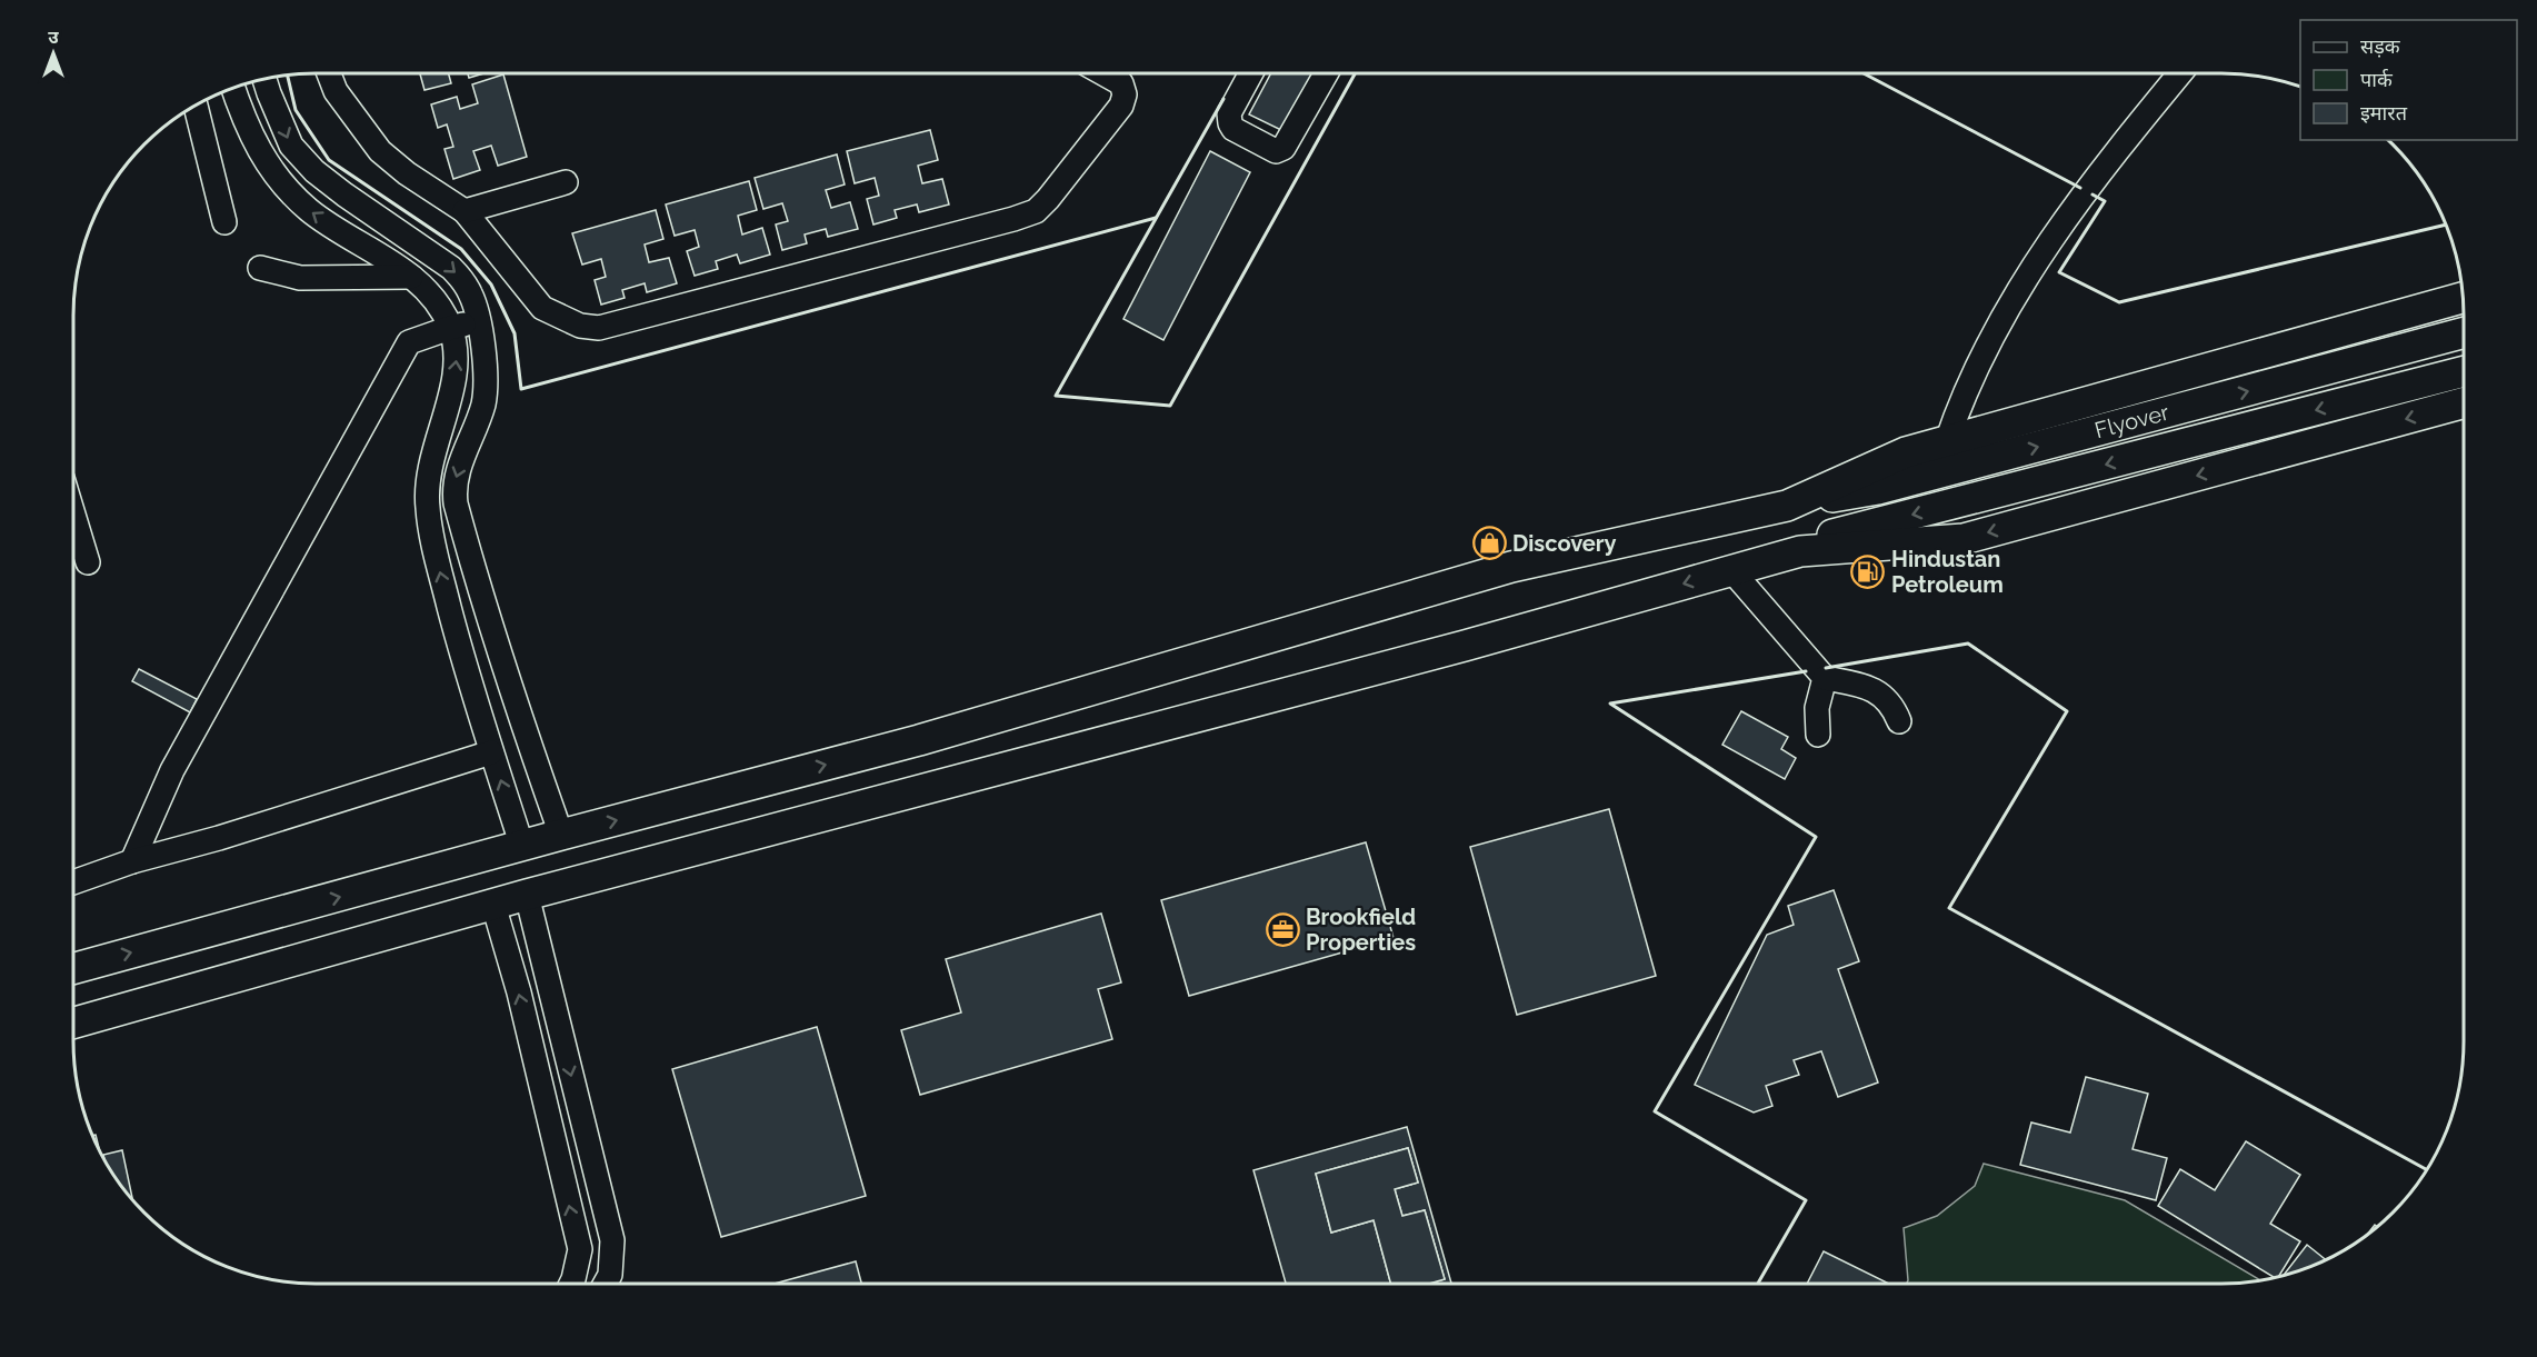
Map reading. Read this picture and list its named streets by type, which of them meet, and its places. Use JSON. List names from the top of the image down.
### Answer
{
  "streets": {
    "main road": ["Flyover"]
  },
  "places": {
    "shop": ["Discovery"],
    "fuel station": ["Hindustan Petroleum"],
    "office": ["Brookfield Properties"]
  },
  "legend": ["सड़क", "पार्क", "इमारत"],
  "north": "top"
}
